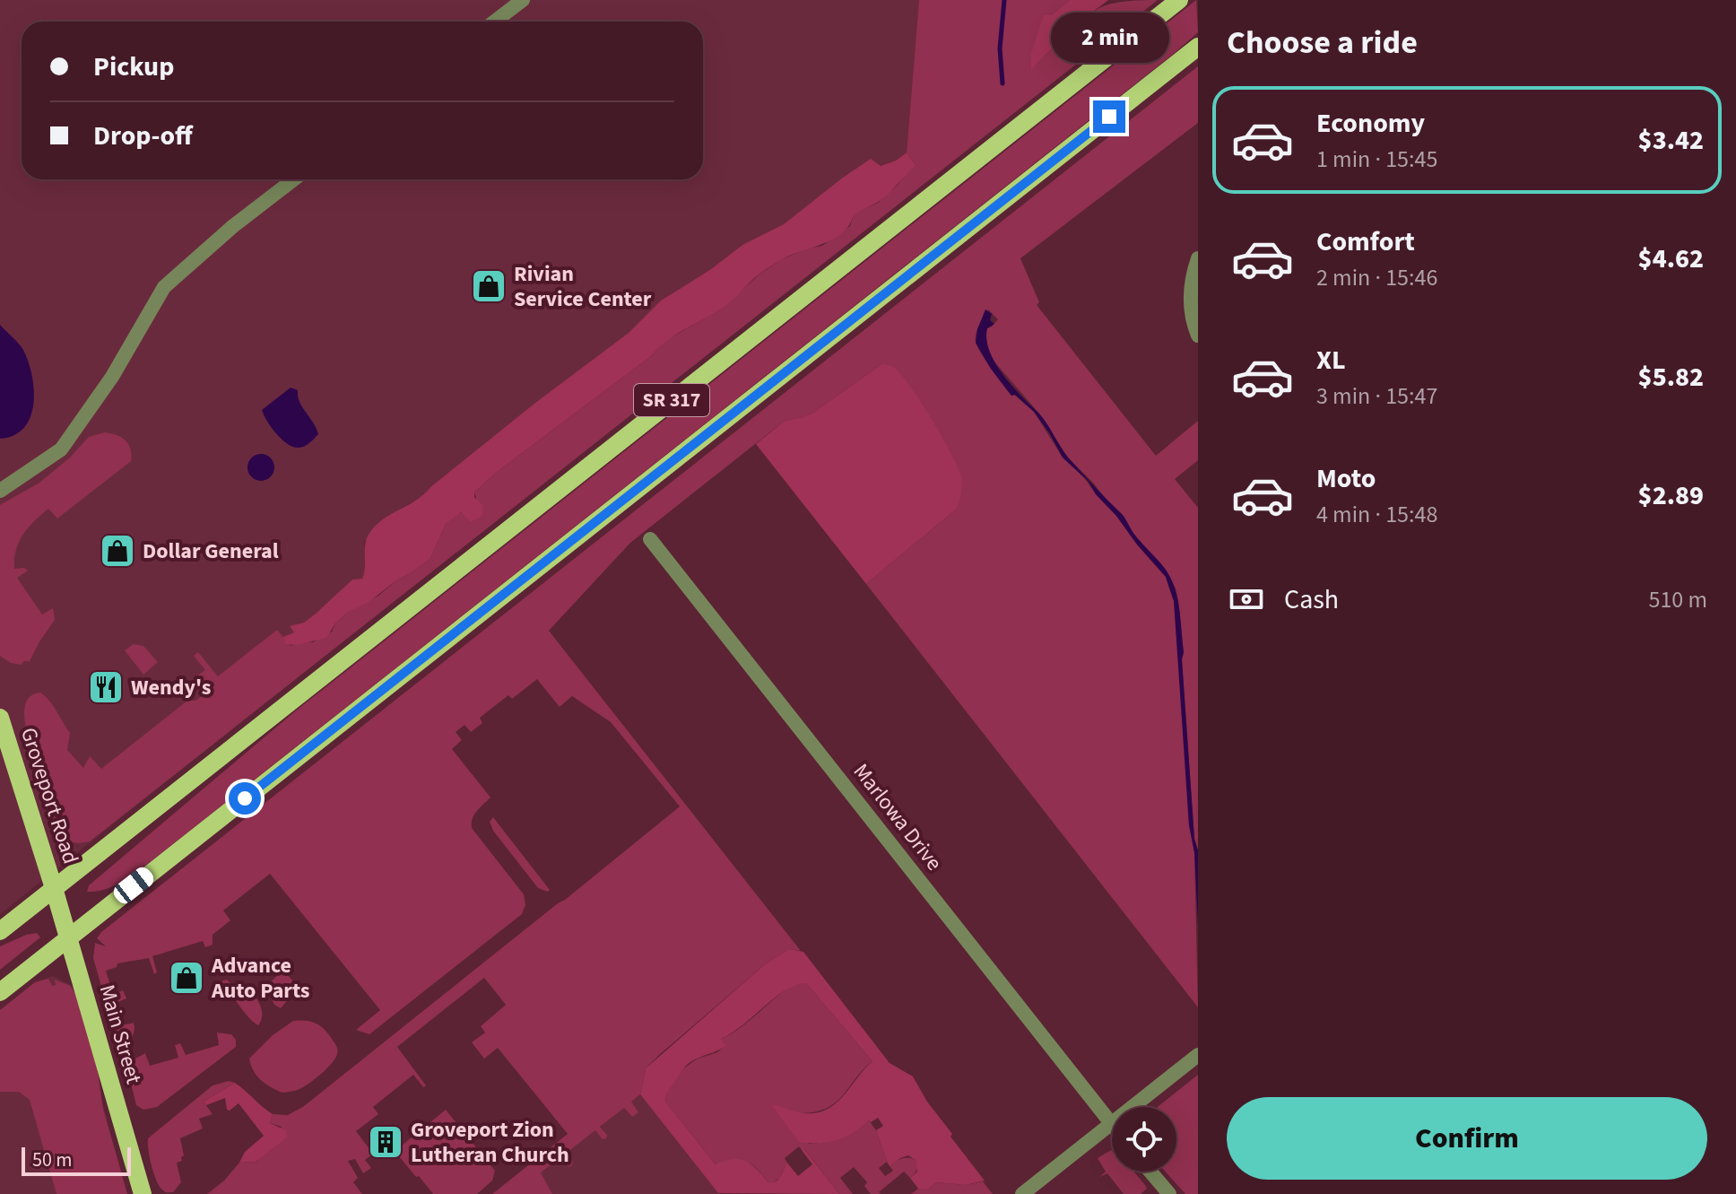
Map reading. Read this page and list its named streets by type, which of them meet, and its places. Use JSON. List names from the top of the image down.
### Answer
{
  "streets": {
    "main road": ["SR 317", "Groveport Road", "Main Street"],
    "street": ["Marlowa Drive"]
  },
  "crossings": [
    ["SR 317", "Groveport Road"],
    ["SR 317", "Main Street"],
    ["Groveport Road", "Main Street"]
  ],
  "places": {
    "shop": ["Rivian Service Center", "Dollar General", "Advance Auto Parts"],
    "restaurant": ["Wendy's"],
    "building": ["Groveport Zion Lutheran Church"]
  },
  "scale_bar": "50 m",
  "page": {
    "heading": "Choose a ride",
    "bubble": "2 min",
    "banner": ["Pickup", "Drop-off"],
    "list": [
      {
        "name": "Economy",
        "note": "1 min · 15:45",
        "value": "$3.42"
      },
      {
        "name": "Comfort",
        "note": "2 min · 15:46",
        "value": "$4.62"
      },
      {
        "name": "XL",
        "note": "3 min · 15:47",
        "value": "$5.82"
      },
      {
        "name": "Moto",
        "note": "4 min · 15:48",
        "value": "$2.89"
      }
    ],
    "pay": ["Cash", "510 m"],
    "buttons": "Confirm",
    "scale": "50 m"
  }
}
